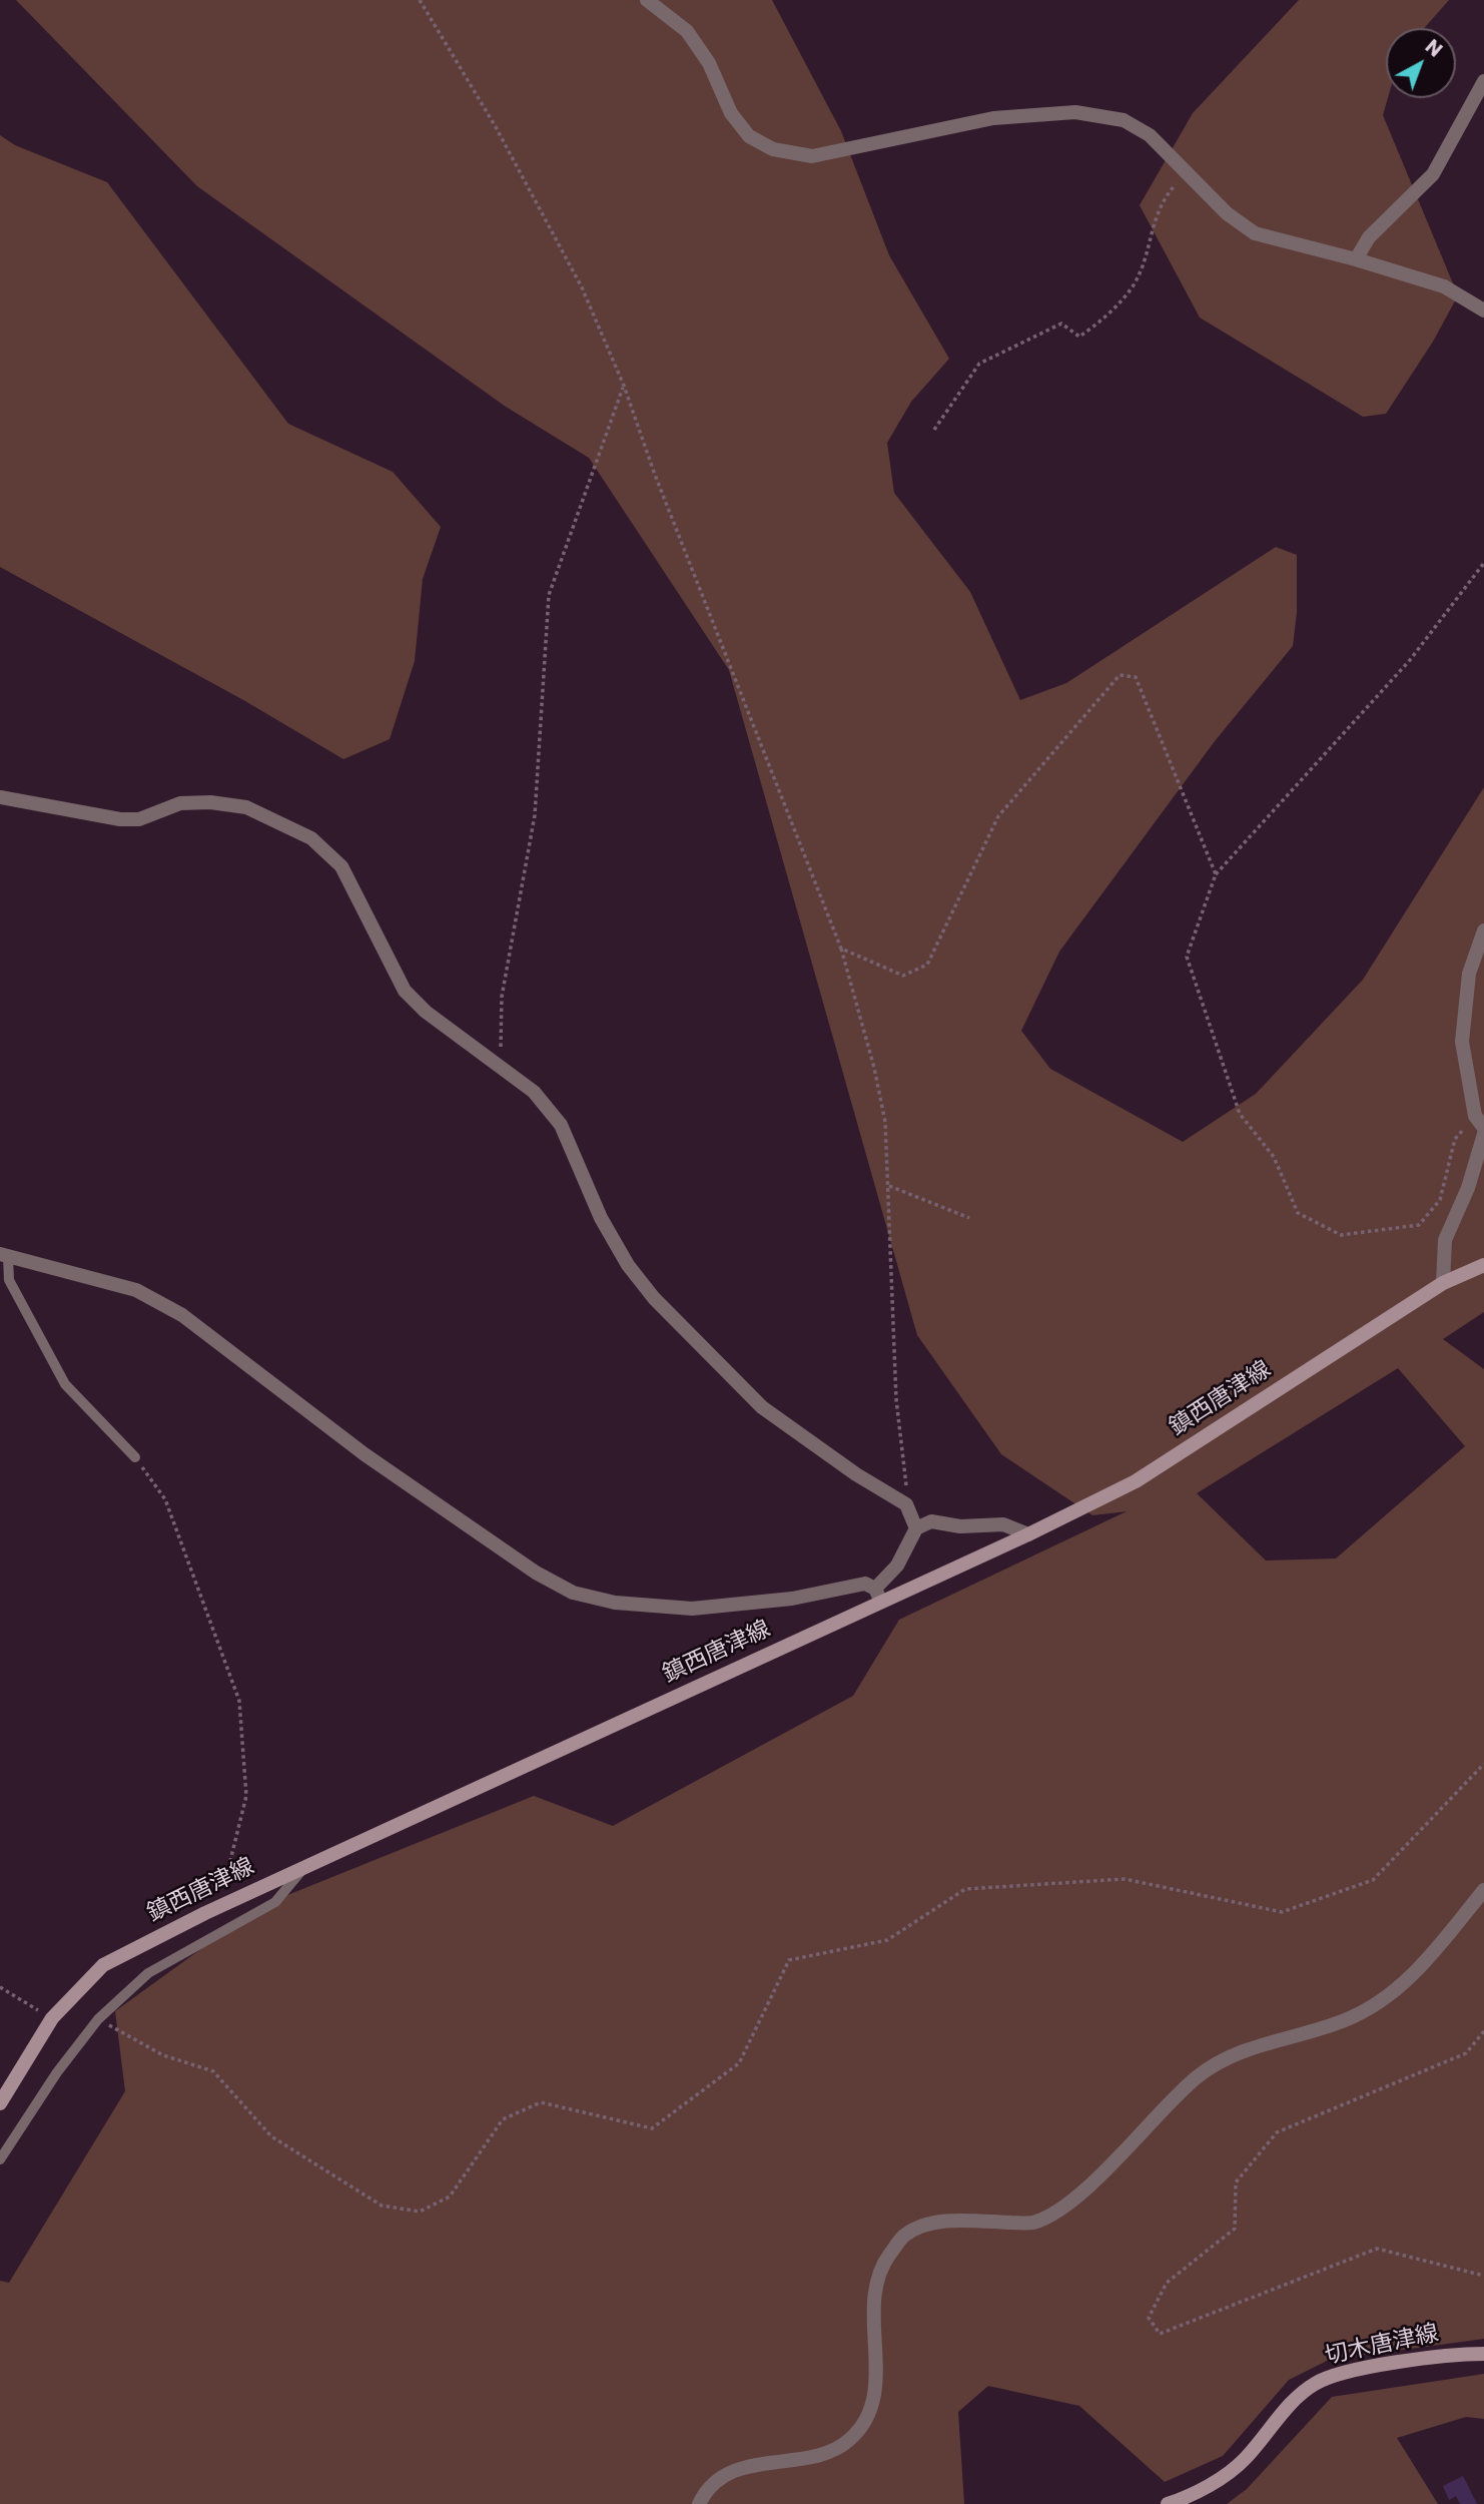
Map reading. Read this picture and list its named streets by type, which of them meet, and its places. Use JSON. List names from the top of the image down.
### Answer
{
  "streets": {
    "main road": ["鎮西唐津線", "切木唐津線"]
  },
  "north": "top right"
}
